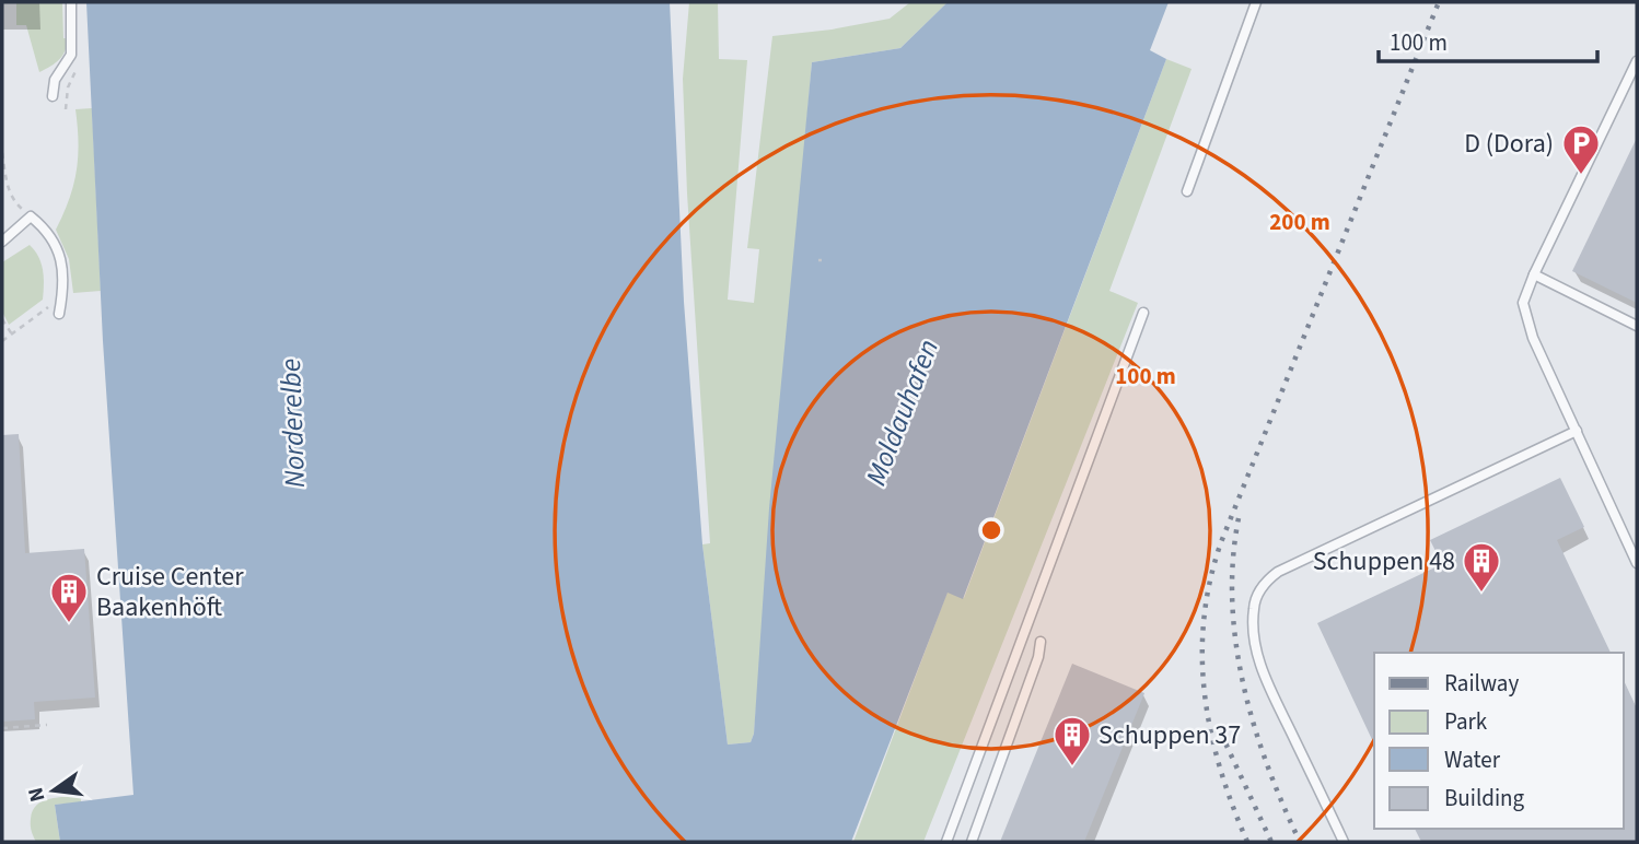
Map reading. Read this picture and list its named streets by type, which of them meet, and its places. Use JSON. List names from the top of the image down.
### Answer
{
  "water": ["Moldauhafen", "Norderelbe"],
  "places": {
    "parking": ["D (Dora)"],
    "building": ["Schuppen 48", "Cruise Center Baakenhöft", "Schuppen 37"]
  },
  "legend": [
    "Railway",
    "Park",
    "Water",
    "Building"
  ],
  "scale_bar": "100 m",
  "north": "left",
  "rings": ["200 m", "100 m"]
}
